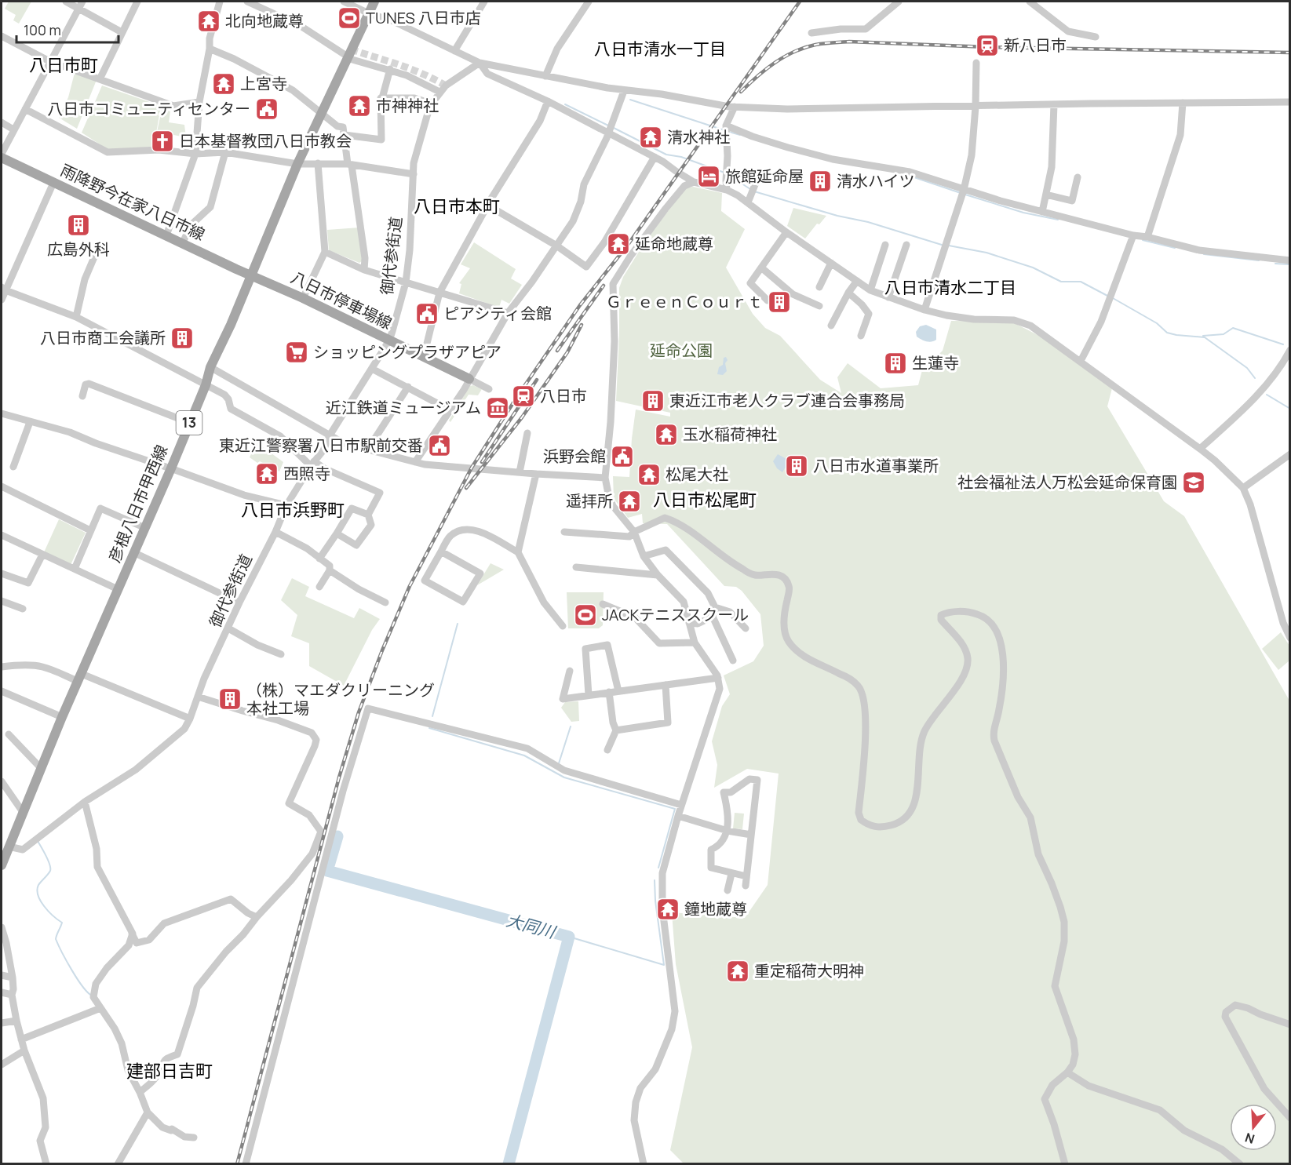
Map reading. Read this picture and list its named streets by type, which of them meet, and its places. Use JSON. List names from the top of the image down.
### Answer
{
  "streets": {
    "main road": [
      "雨降野今在家八日市線",
      "八日市停車場線",
      "13",
      "彦根八日市甲西線"
    ],
    "street": ["御代参街道"]
  },
  "crossings": [
    ["雨降野今在家八日市線", "八日市停車場線"],
    ["雨降野今在家八日市線", "彦根八日市甲西線"],
    ["御代参街道", "八日市停車場線"],
    ["御代参街道", "彦根八日市甲西線"],
    ["八日市停車場線", "彦根八日市甲西線"]
  ],
  "districts": [
    "八日市清水一丁目",
    "八日市町",
    "八日市本町",
    "八日市清水二丁目",
    "八日市松尾町",
    "八日市浜野町",
    "建部日吉町"
  ],
  "water": ["大同川"],
  "parks": ["延命公園"],
  "places": {
    "sports": ["TUNES 八日市店", "JACKテニススクール"],
    "temple": [
      "北向地蔵尊",
      "上宮寺",
      "市神神社",
      "清水神社",
      "延命地蔵尊",
      "玉水稲荷神社",
      "西照寺",
      "松尾大社",
      "遥拝所",
      "鐘地蔵尊",
      "重定稲荷大明神"
    ],
    "station": ["新八日市", "八日市"],
    "public building": [
      "八日市コミュニティセンター",
      "ピアシティ会館",
      "東近江警察署八日市駅前交番",
      "浜野会館"
    ],
    "church": ["日本基督教団八日市教会"],
    "hotel": ["旅館延命屋"],
    "building": [
      "清水ハイツ",
      "広島外科",
      "ＧｒｅｅｎＣｏｕｒｔ",
      "八日市商工会議所",
      "生蓮寺",
      "東近江市老人クラブ連合会事務局",
      "八日市水道事業所",
      "（株）マエダクリーニング 本社工場"
    ],
    "supermarket": ["ショッピングプラザアピア"],
    "museum": ["近江鉄道ミュージアム"],
    "school or university": ["社会福祉法人万松会延命保育園"]
  },
  "scale_bar": "100 m",
  "north": "bottom"
}
